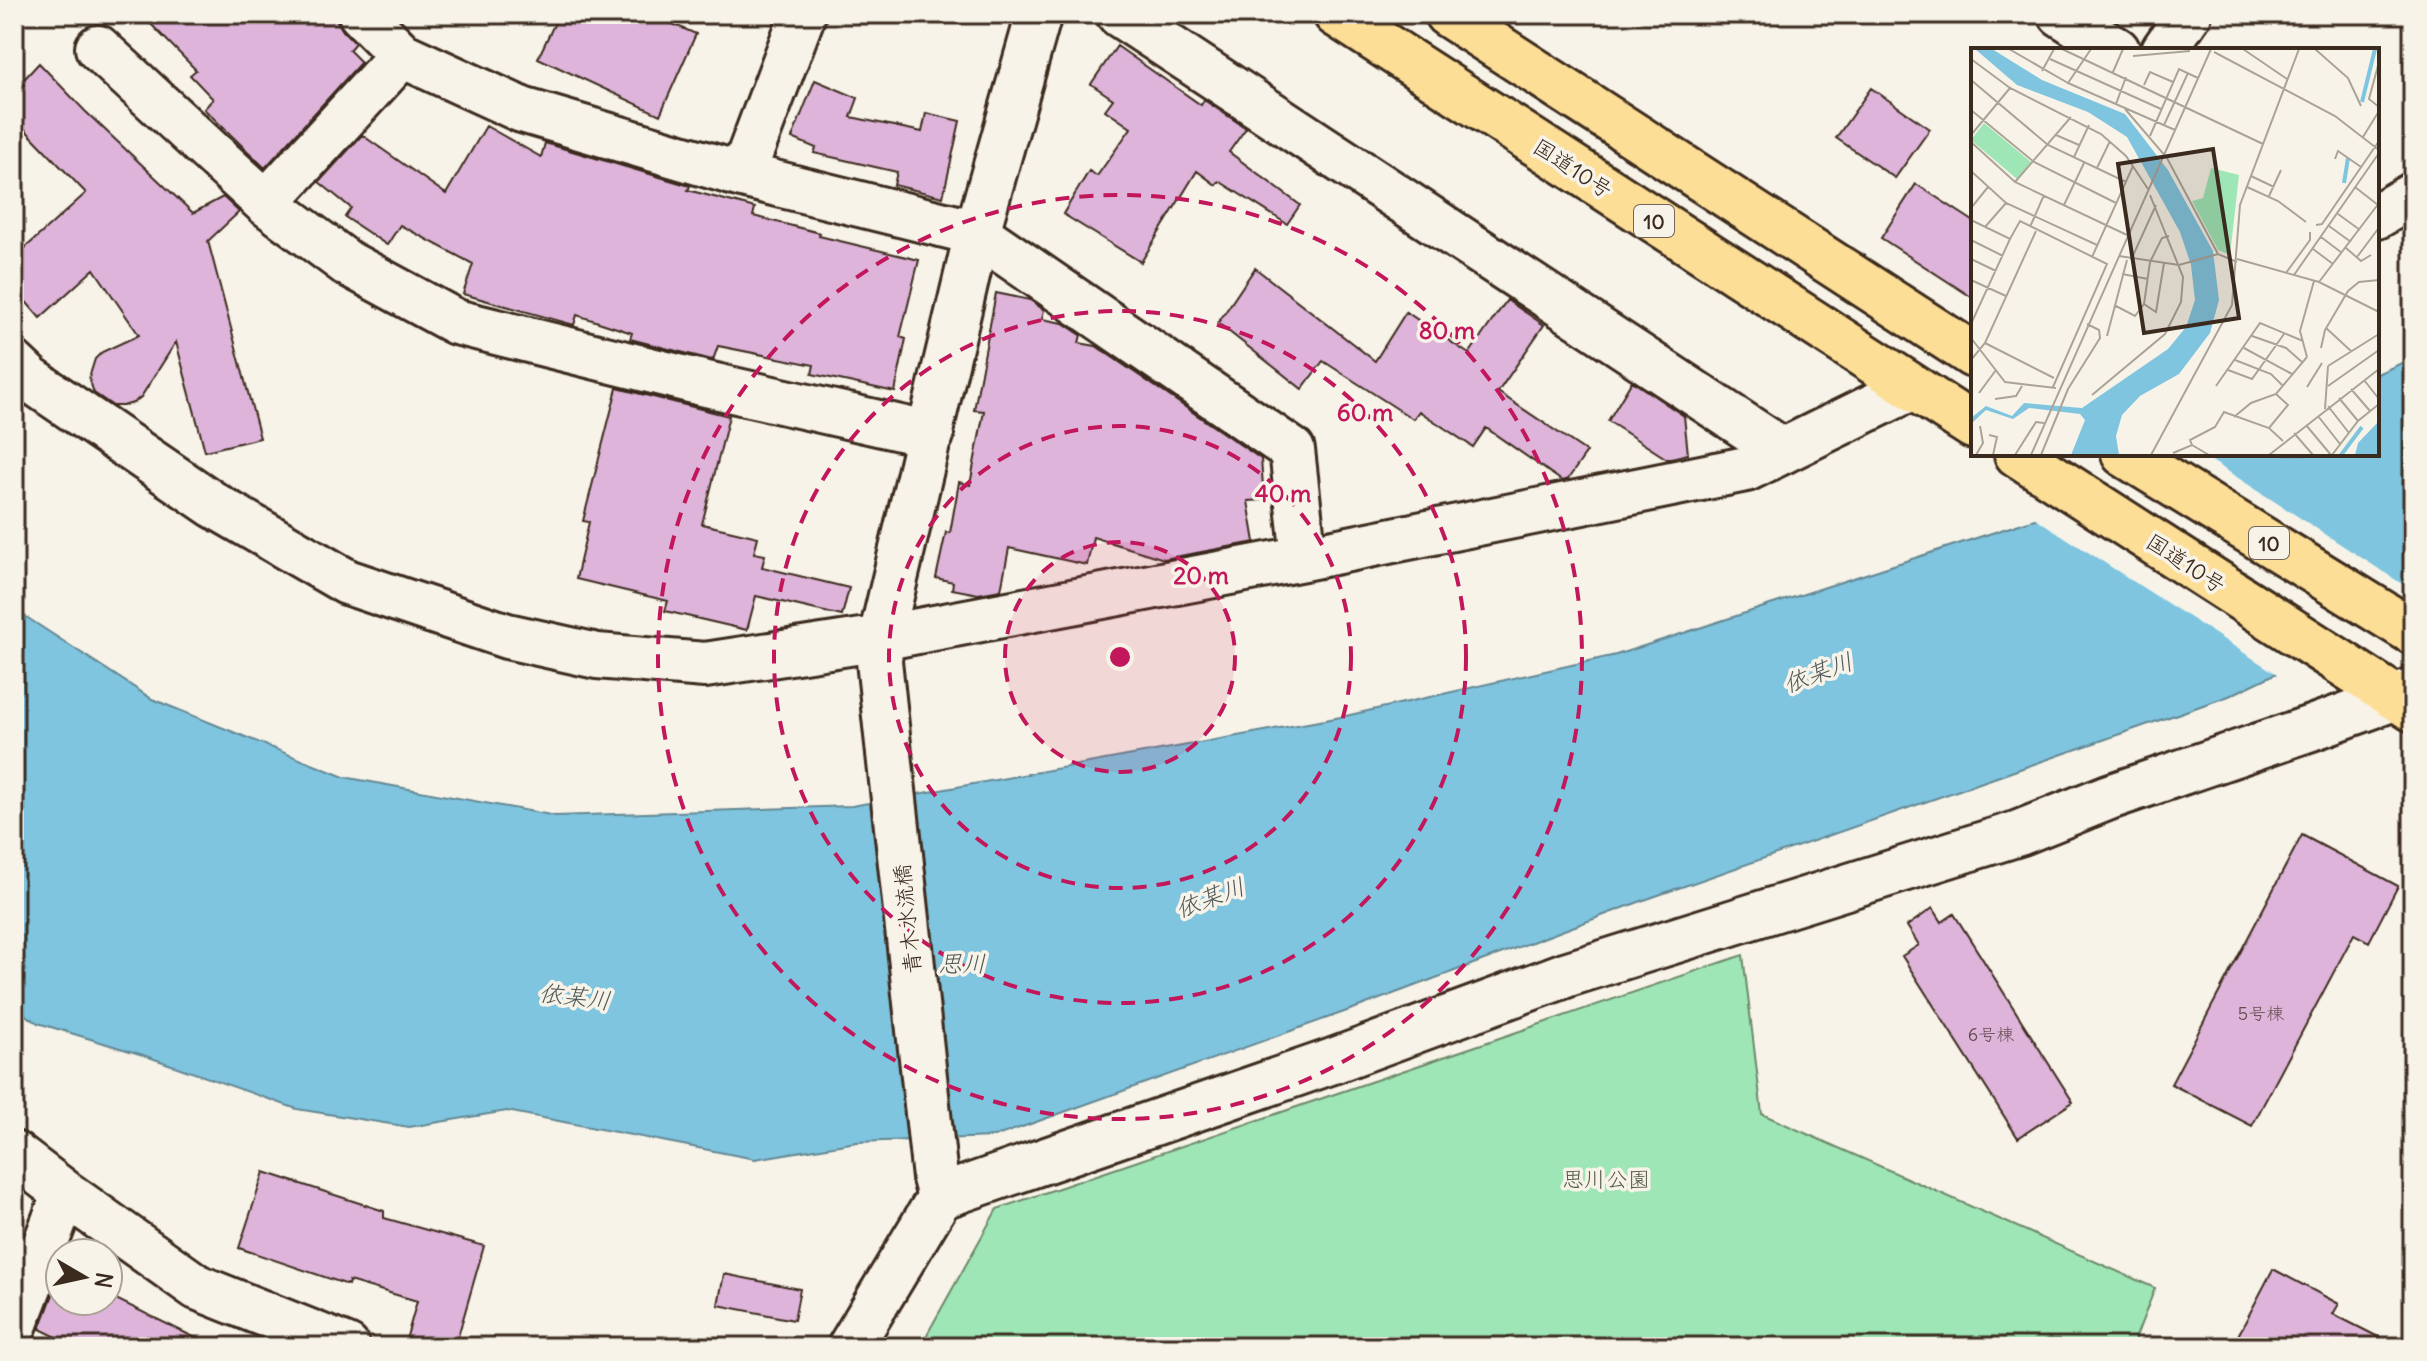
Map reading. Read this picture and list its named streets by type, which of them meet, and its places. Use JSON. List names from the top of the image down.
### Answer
{
  "streets": {
    "highway": ["国道10号", "10"],
    "street": ["青木水流橋"]
  },
  "water": ["依某川", "思川"],
  "parks": ["思川公園"],
  "house_numbers": ["5号棟", "6号棟"],
  "north": "right",
  "rings": [
    "80 m",
    "60 m",
    "40 m",
    "20 m"
  ]
}
